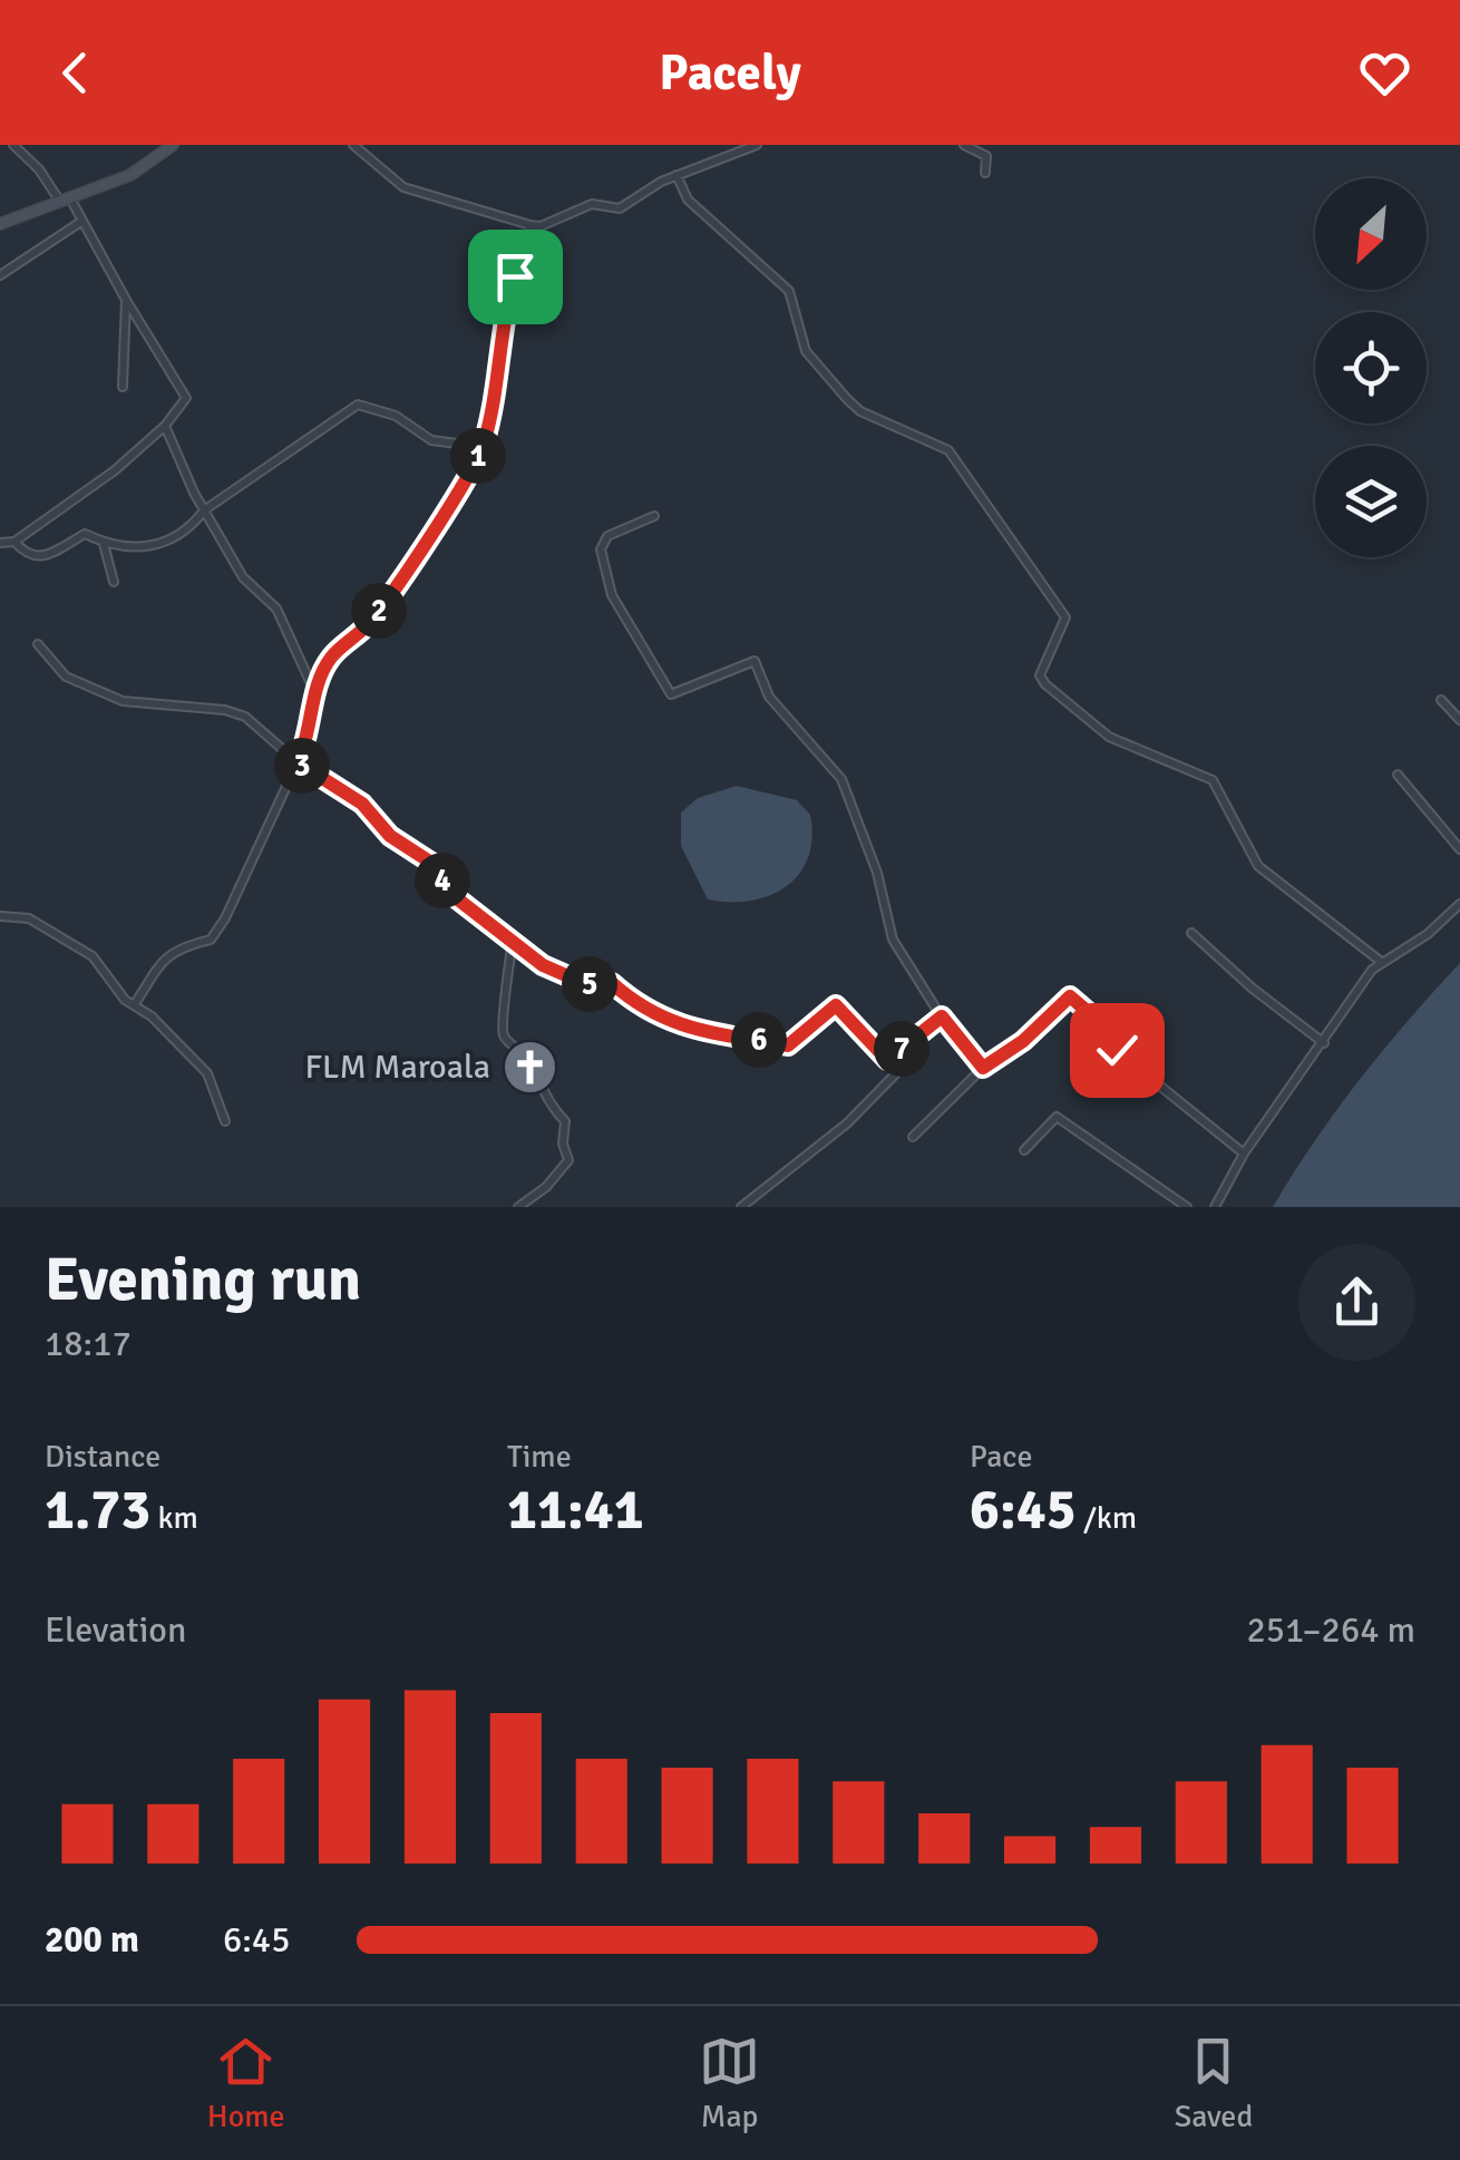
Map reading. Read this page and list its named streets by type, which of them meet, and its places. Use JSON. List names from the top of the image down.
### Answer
{
  "places": {
    "church": ["FLM Maroala"]
  },
  "north": "bottom left",
  "page": {
    "header": "Pacely",
    "pins": [
      "1",
      "2",
      "3",
      "4",
      "5",
      "6",
      "7"
    ],
    "heading": ["Evening run", "18:17"],
    "stats": [
      ["Distance", "1.73 km"],
      ["Time", "11:41"],
      ["Pace", "6:45 /km"]
    ],
    "chart": ["Elevation", "251–264 m"],
    "list": [
      {
        "name": "200 m",
        "note": "6:45"
      }
    ],
    "tabs": ["Home", "Map", "Saved"]
  }
}
